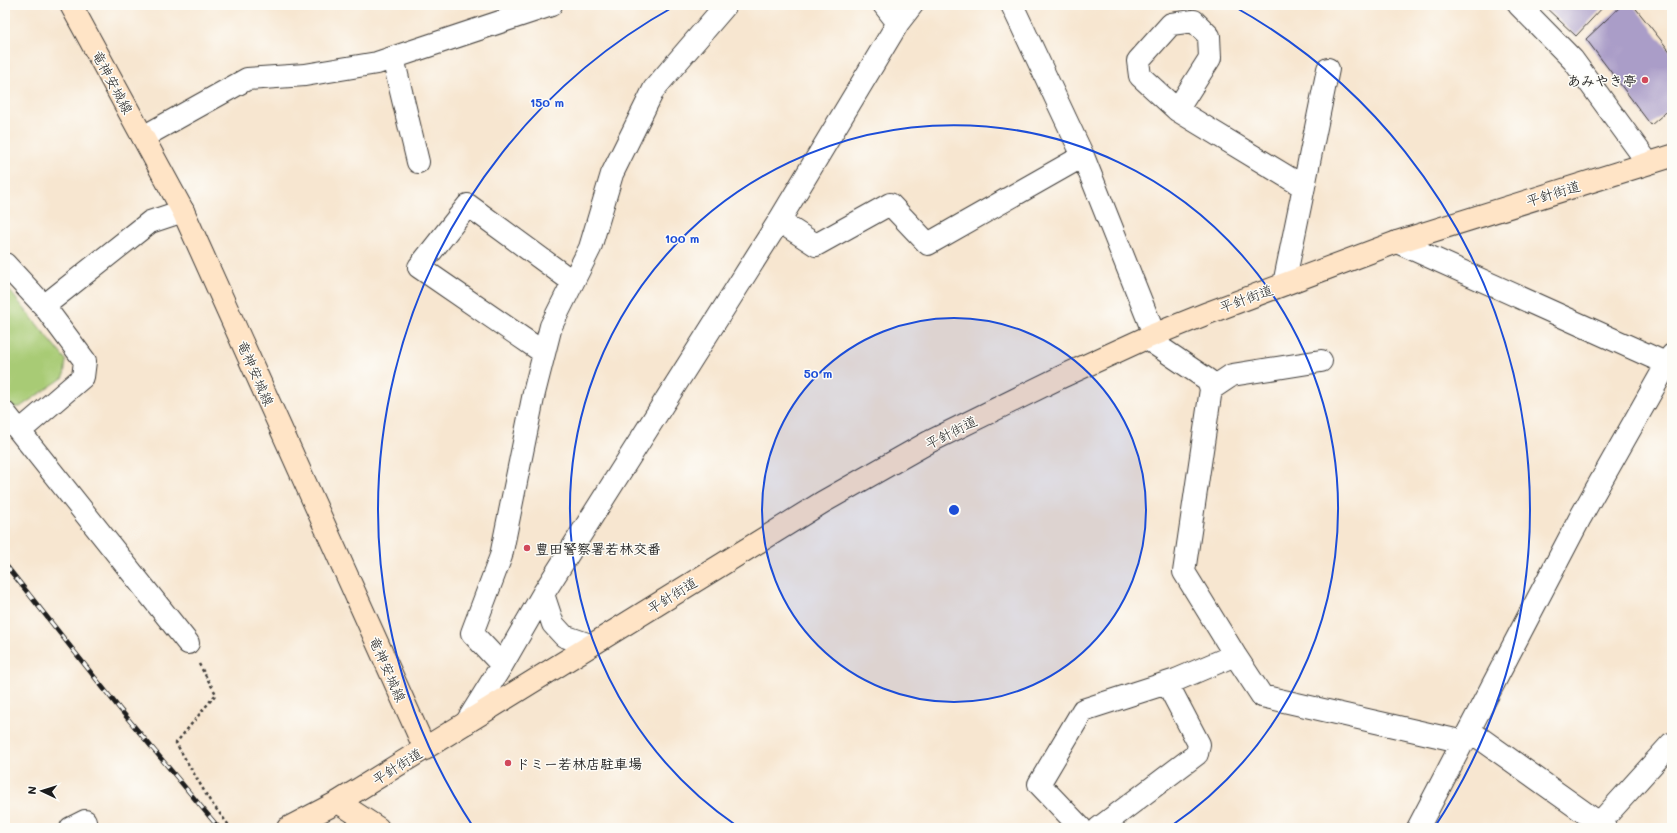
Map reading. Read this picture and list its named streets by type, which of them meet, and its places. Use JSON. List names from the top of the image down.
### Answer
{
  "streets": {
    "street": ["竜神安城線", "平針街道"]
  },
  "crossings": [
    ["竜神安城線", "平針街道"]
  ],
  "places": ["あみやき亭", "豊田警察署若林交番", "ドミー若林店駐車場"],
  "north": "left",
  "rings": ["150 m", "100 m", "50 m"]
}
